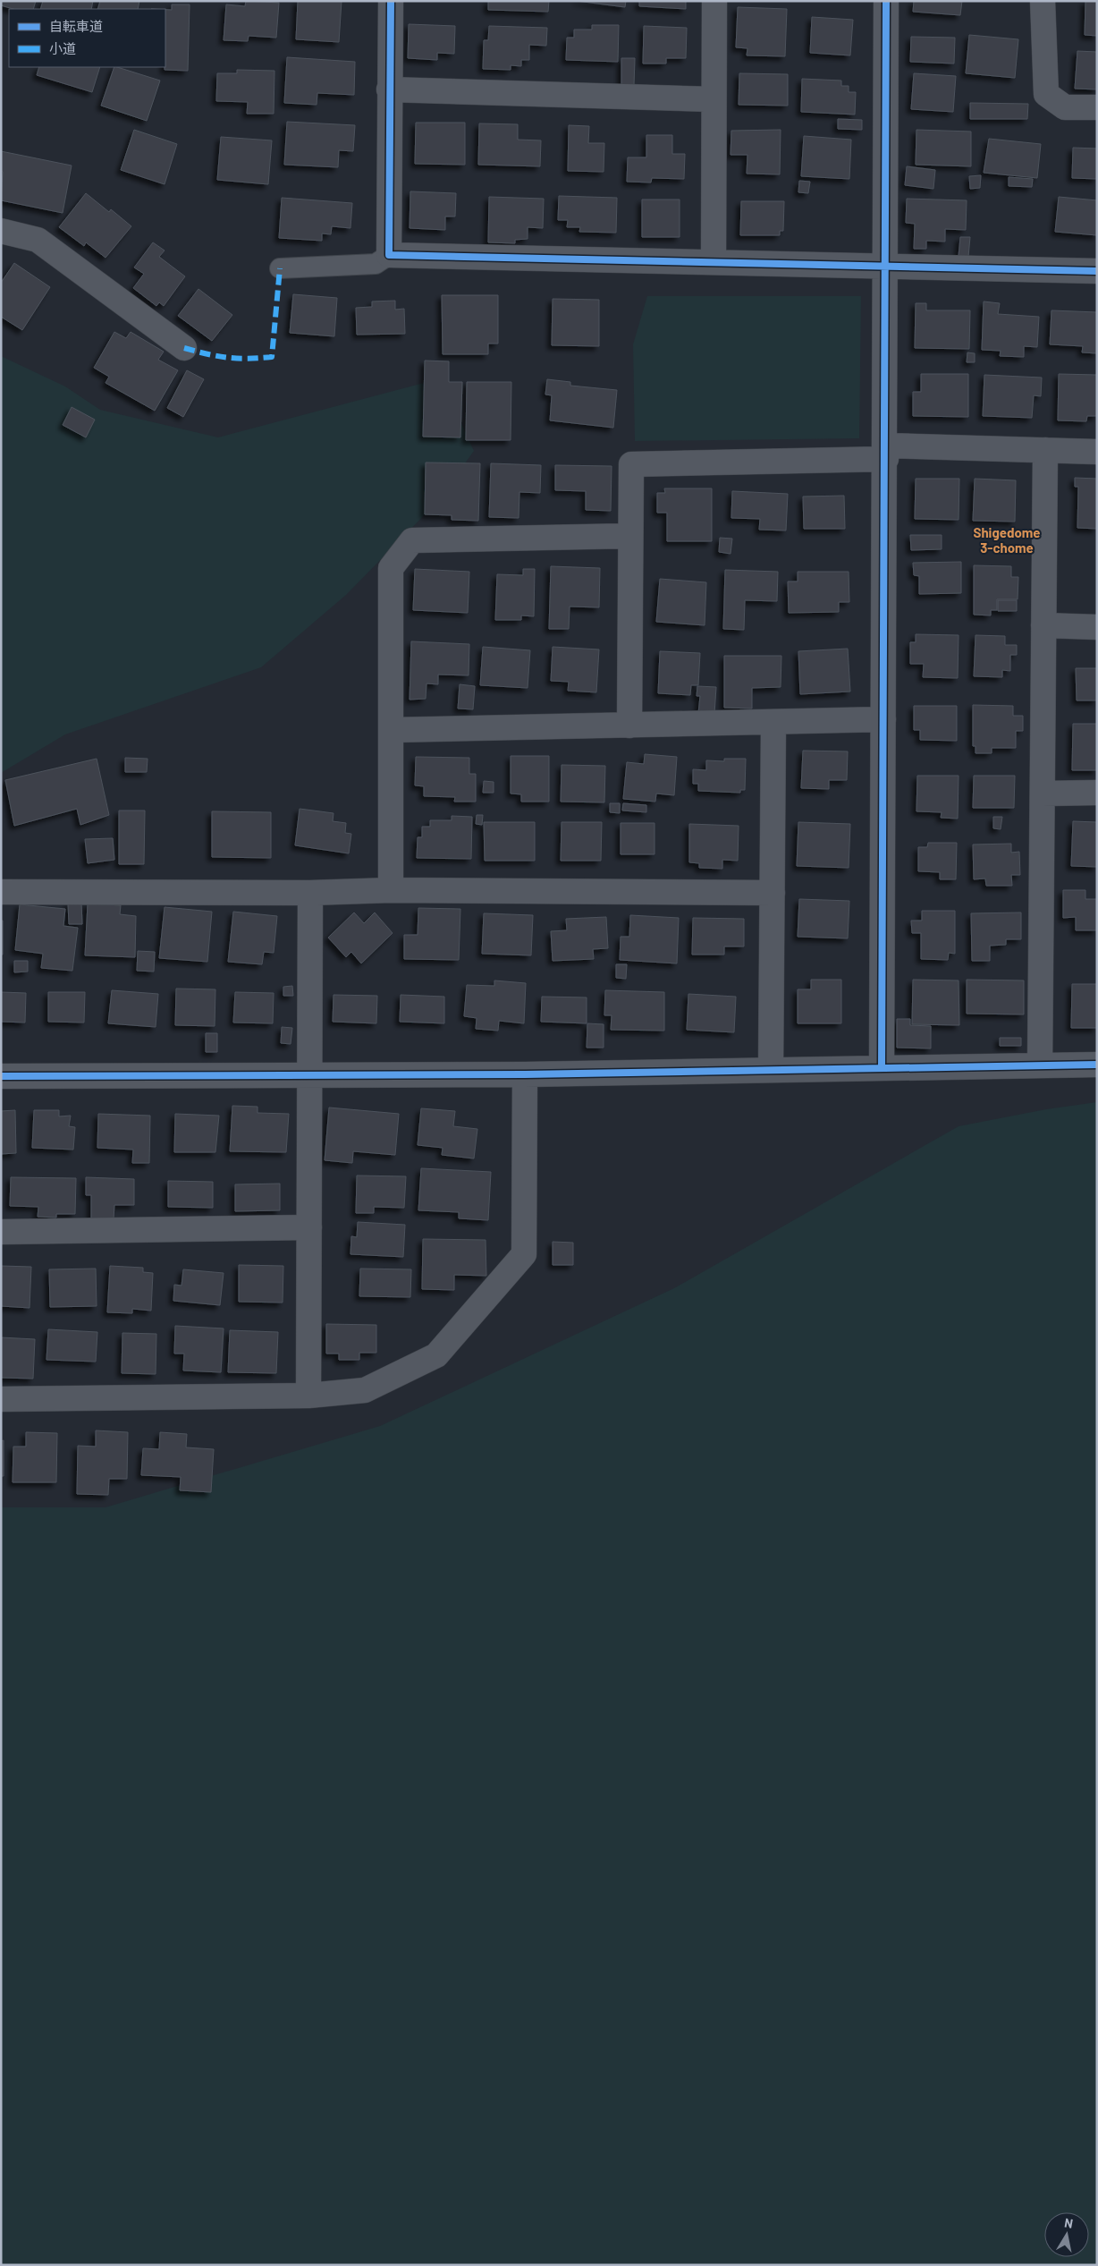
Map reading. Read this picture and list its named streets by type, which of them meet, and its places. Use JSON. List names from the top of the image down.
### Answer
{
  "districts": ["Shigedome 3-chome"],
  "legend": ["自転車道", "小道"],
  "north": "top"
}
